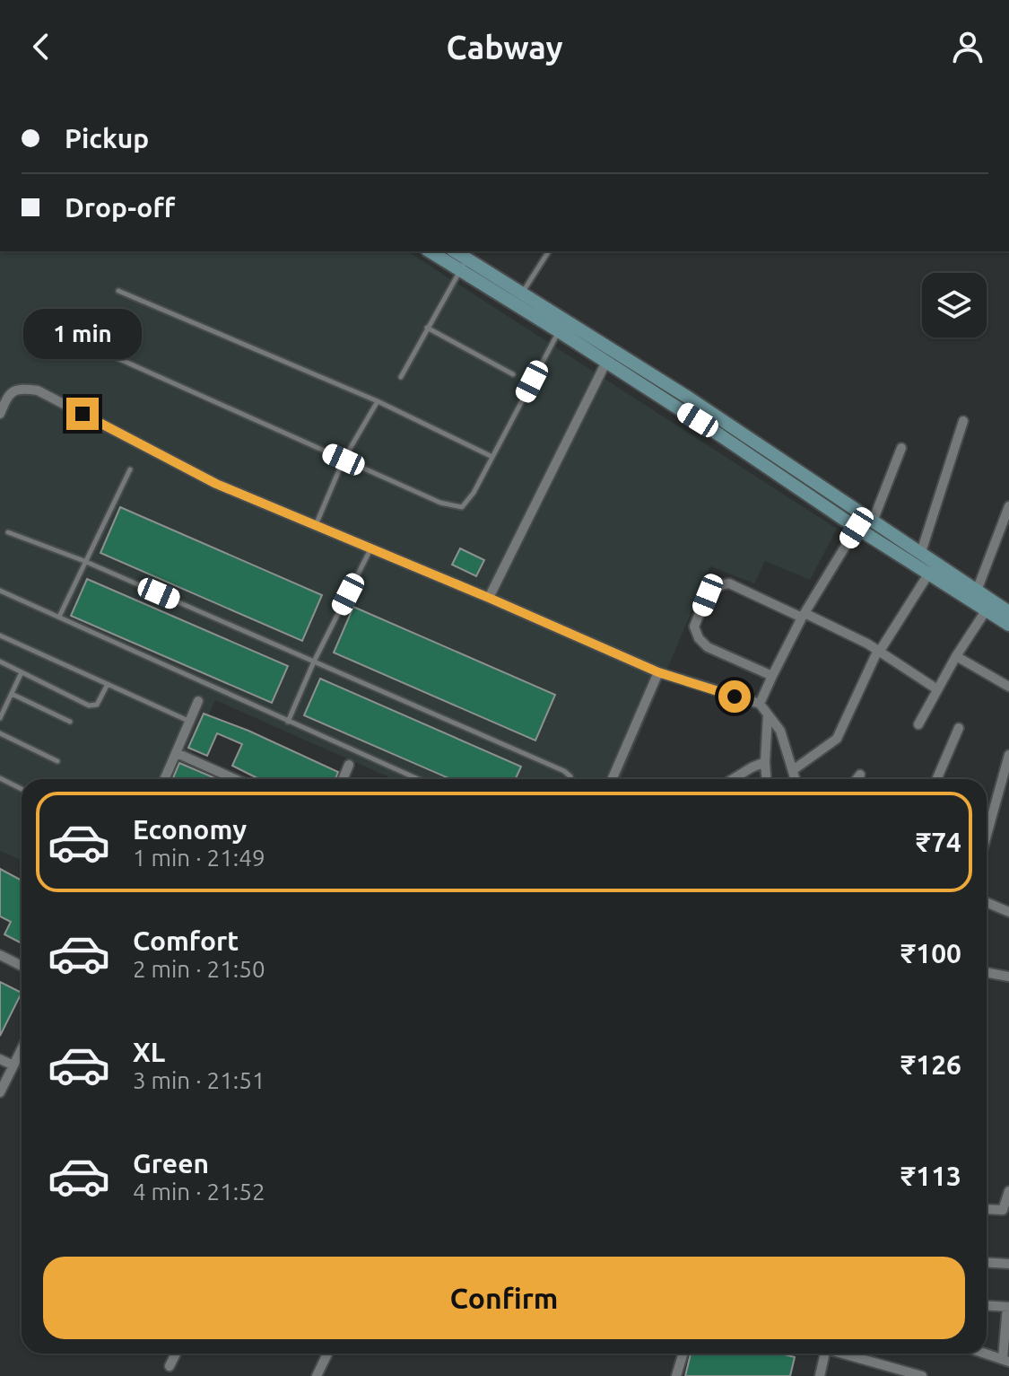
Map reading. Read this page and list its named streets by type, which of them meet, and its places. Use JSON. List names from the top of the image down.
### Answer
{
  "page": {
    "header": "Cabway",
    "banner": ["Pickup", "Drop-off"],
    "bubble": "1 min",
    "list": [
      {
        "name": "Economy",
        "note": "1 min · 21:49",
        "value": "₹74"
      },
      {
        "name": "Comfort",
        "note": "2 min · 21:50",
        "value": "₹100"
      },
      {
        "name": "XL",
        "note": "3 min · 21:51",
        "value": "₹126"
      },
      {
        "name": "Green",
        "note": "4 min · 21:52",
        "value": "₹113"
      }
    ],
    "buttons": "Confirm"
  }
}
